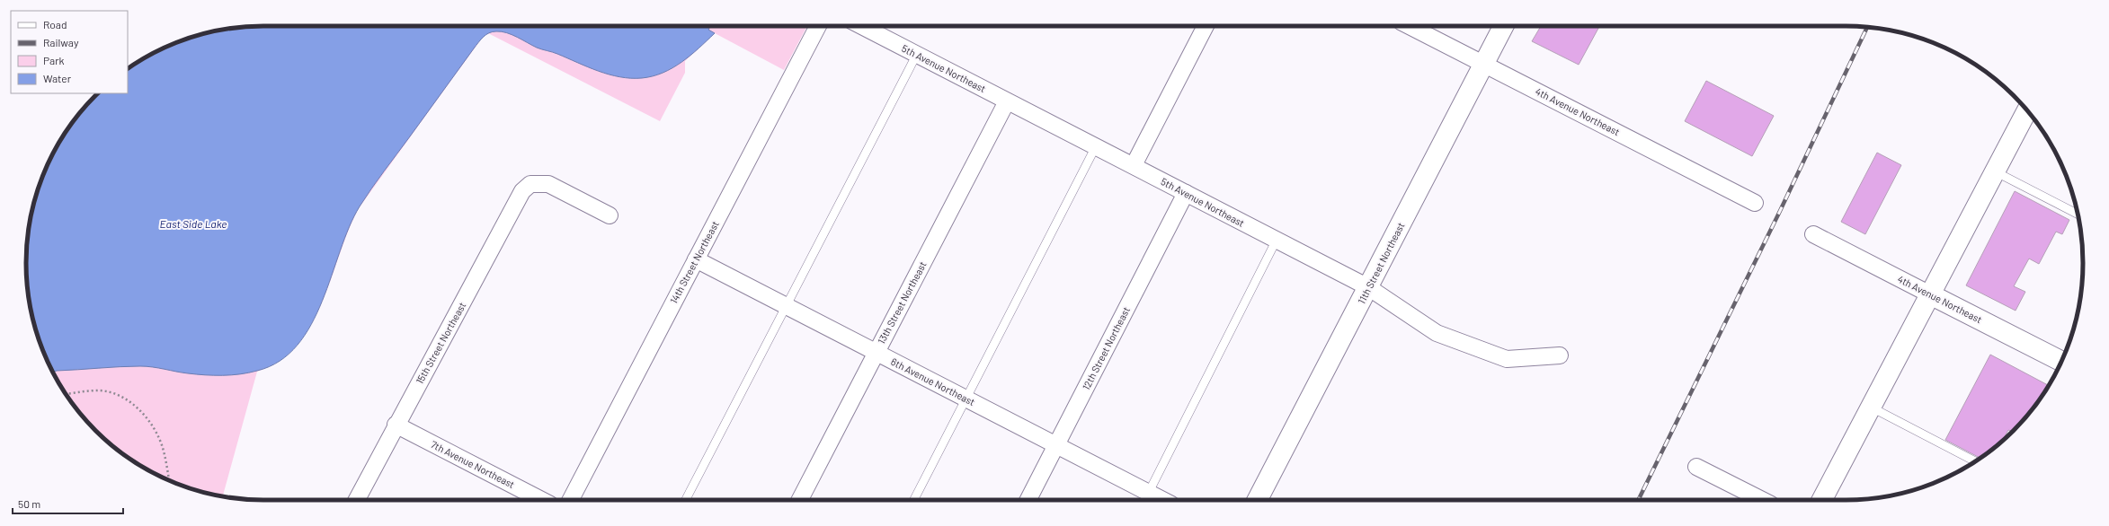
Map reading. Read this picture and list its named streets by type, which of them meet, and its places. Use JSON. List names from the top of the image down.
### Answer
{
  "streets": {
    "street": [
      "5th Avenue Northeast",
      "4th Avenue Northeast",
      "14th Street Northeast",
      "11th Street Northeast",
      "13th Street Northeast",
      "15th Street Northeast",
      "12th Street Northeast",
      "6th Avenue Northeast",
      "7th Avenue Northeast"
    ]
  },
  "crossings": [
    ["5th Avenue Northeast", "11th Street Northeast"],
    ["5th Avenue Northeast", "13th Street Northeast"],
    ["5th Avenue Northeast", "12th Street Northeast"],
    ["4th Avenue Northeast", "11th Street Northeast"],
    ["14th Street Northeast", "6th Avenue Northeast"],
    ["13th Street Northeast", "6th Avenue Northeast"],
    ["15th Street Northeast", "7th Avenue Northeast"],
    ["12th Street Northeast", "6th Avenue Northeast"]
  ],
  "water": ["East Side Lake"],
  "legend": [
    "Road",
    "Railway",
    "Park",
    "Water"
  ],
  "scale_bar": "50 m"
}
